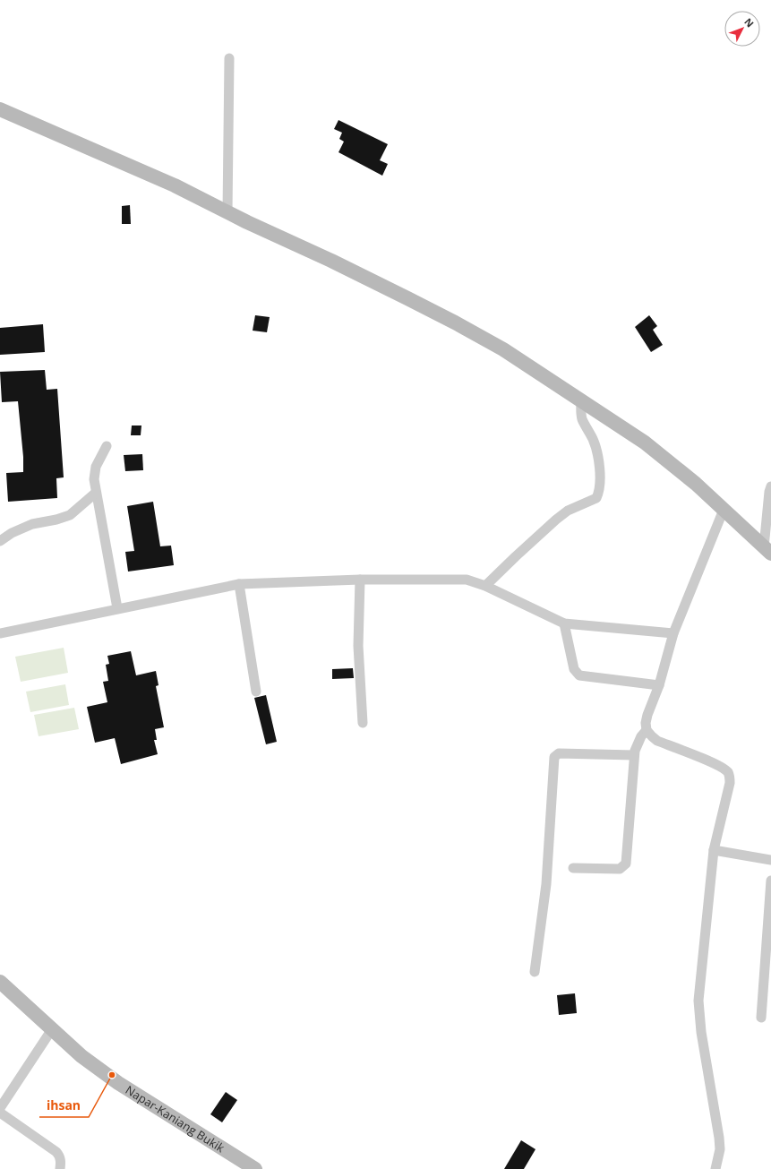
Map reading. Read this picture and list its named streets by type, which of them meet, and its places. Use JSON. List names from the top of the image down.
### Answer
{
  "streets": {
    "street": ["Napar-Kaniang Bukik"]
  },
  "places": ["ihsan"],
  "north": "top right"
}
